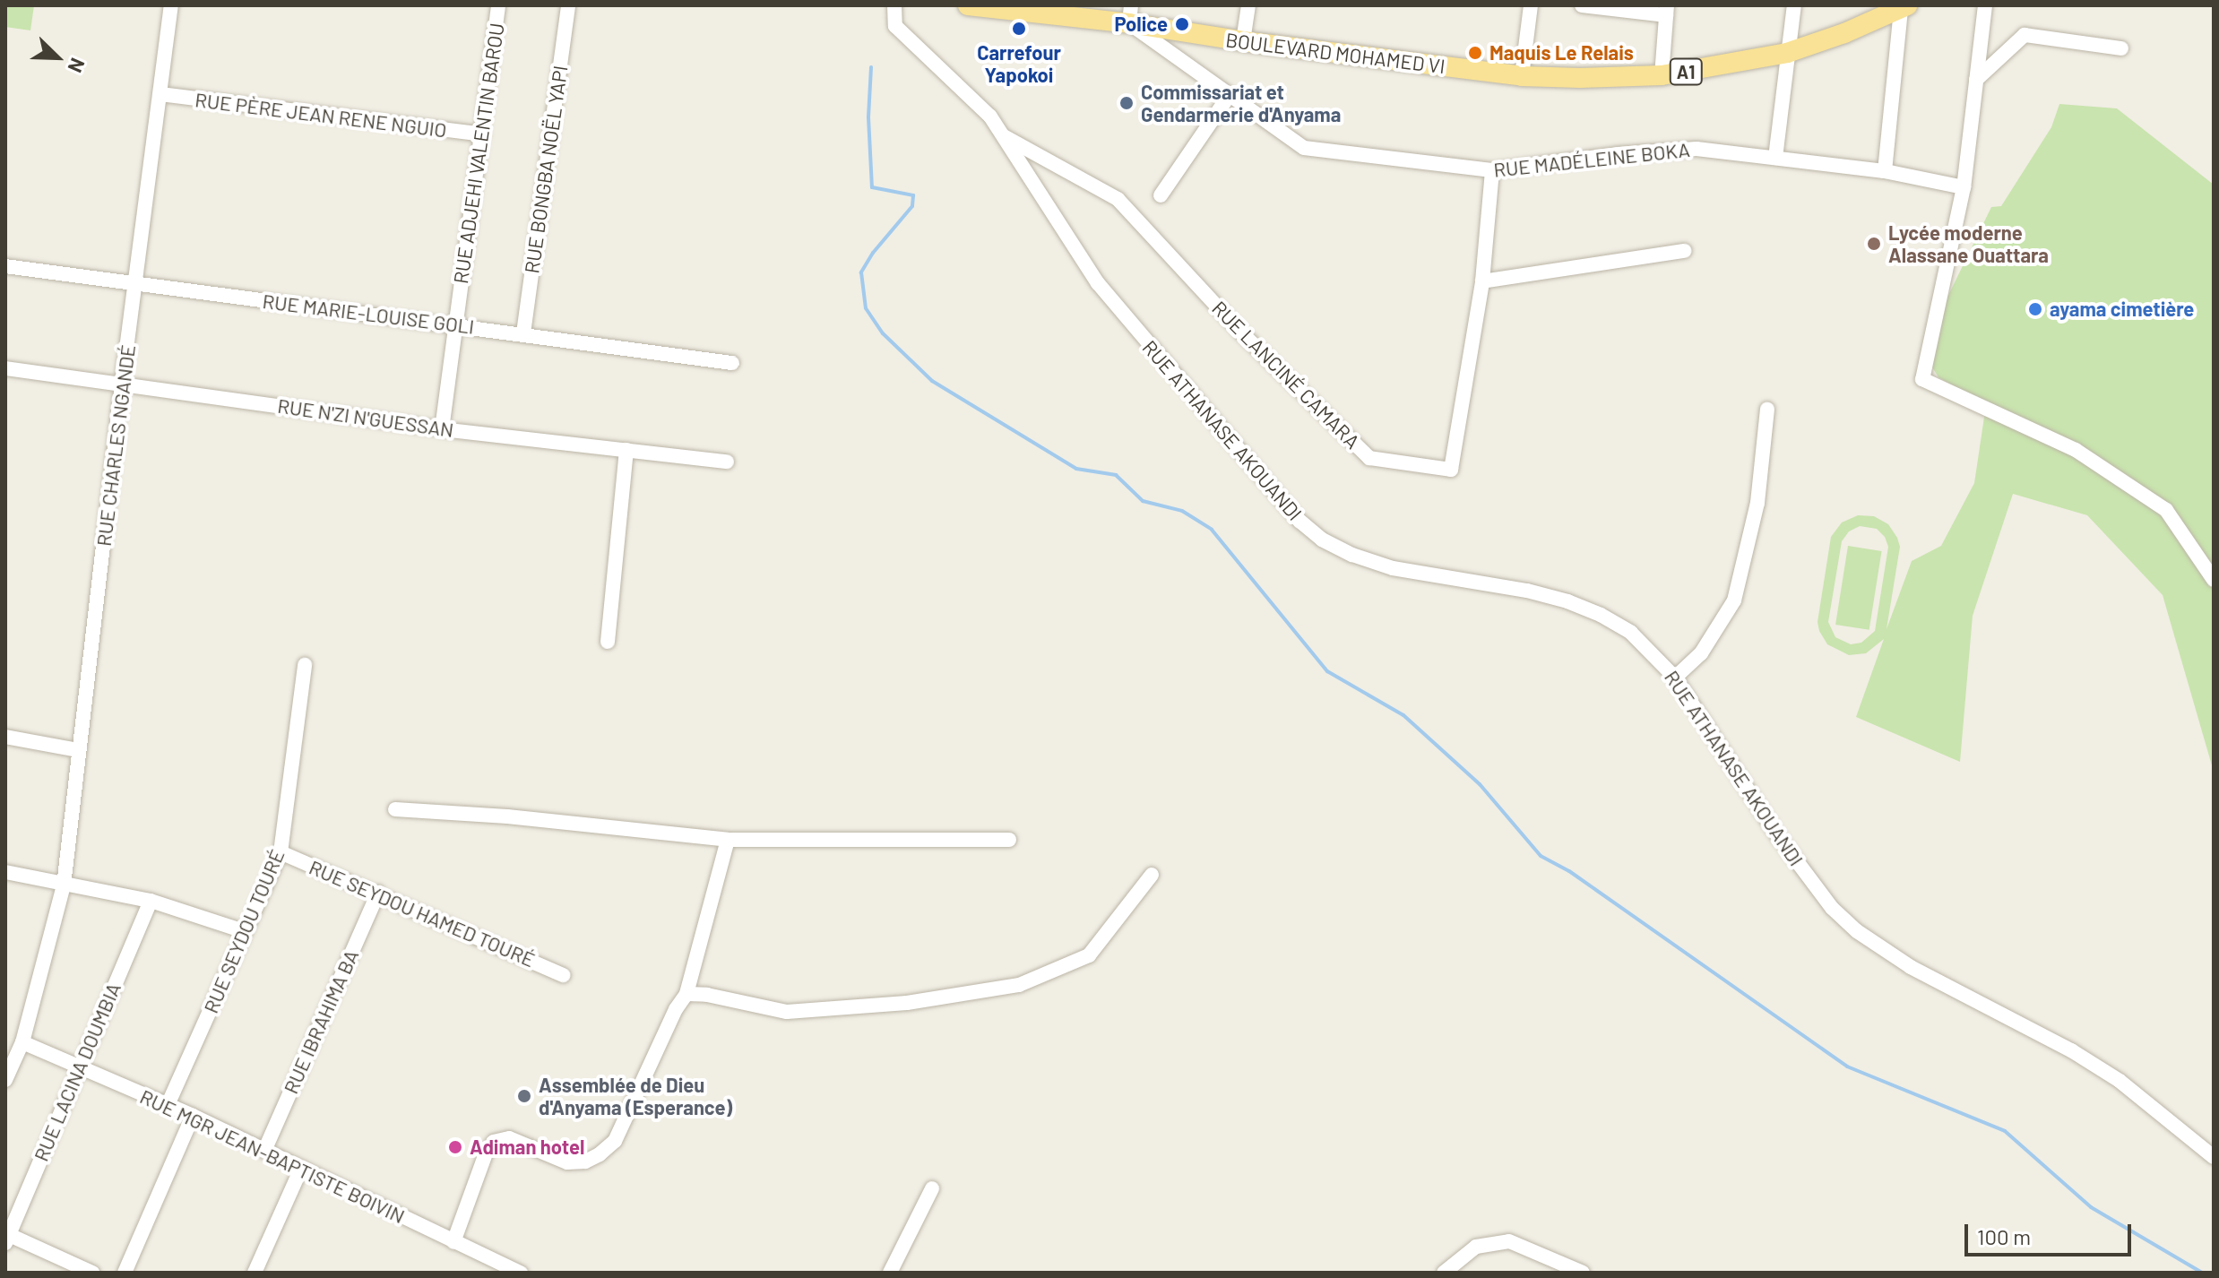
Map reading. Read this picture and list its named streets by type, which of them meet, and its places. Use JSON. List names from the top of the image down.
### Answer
{
  "streets": {
    "main road": ["BOULEVARD MOHAMED VI", "A1"],
    "street": [
      "RUE PÈRE JEAN RENE NGUIO",
      "RUE ADJEHI VALENTIN BAROU",
      "RUE MADÉLEINE BOKA",
      "RUE BONGBA NOËL YAPI",
      "RUE MARIE-LOUISE GOLI",
      "RUE LANCINÉ CAMARA",
      "RUE N'ZI N'GUESSAN",
      "RUE ATHANASE AKOUANDI",
      "RUE CHARLES NGANDÉ",
      "RUE SEYDOU HAMED TOURÉ",
      "RUE SEYDOU TOURÉ",
      "RUE IBRAHIMA BA",
      "RUE LACINA DOUMBIA",
      "RUE MGR JEAN-BAPTISTE BOIVIN"
    ]
  },
  "crossings": [
    ["BOULEVARD MOHAMED VI", "RUE MADÉLEINE BOKA"],
    ["RUE PÈRE JEAN RENE NGUIO", "RUE ADJEHI VALENTIN BAROU"],
    ["RUE PÈRE JEAN RENE NGUIO", "RUE CHARLES NGANDÉ"],
    ["RUE ADJEHI VALENTIN BAROU", "RUE MARIE-LOUISE GOLI"],
    ["RUE ADJEHI VALENTIN BAROU", "RUE N'ZI N'GUESSAN"],
    ["RUE MADÉLEINE BOKA", "RUE LANCINÉ CAMARA"],
    ["RUE BONGBA NOËL YAPI", "RUE MARIE-LOUISE GOLI"],
    ["RUE MARIE-LOUISE GOLI", "RUE CHARLES NGANDÉ"],
    ["RUE LANCINÉ CAMARA", "RUE ATHANASE AKOUANDI"],
    ["RUE N'ZI N'GUESSAN", "RUE CHARLES NGANDÉ"],
    ["RUE CHARLES NGANDÉ", "RUE MGR JEAN-BAPTISTE BOIVIN"],
    ["RUE SEYDOU HAMED TOURÉ", "RUE SEYDOU TOURÉ"],
    ["RUE SEYDOU HAMED TOURÉ", "RUE IBRAHIMA BA"],
    ["RUE SEYDOU TOURÉ", "RUE MGR JEAN-BAPTISTE BOIVIN"],
    ["RUE IBRAHIMA BA", "RUE MGR JEAN-BAPTISTE BOIVIN"],
    ["RUE LACINA DOUMBIA", "RUE MGR JEAN-BAPTISTE BOIVIN"]
  ],
  "places": [
    "Police",
    "Carrefour Yapokoi",
    "Maquis Le Relais",
    "Commissariat et Gendarmerie d'Anyama",
    "Lycée moderne Alassane Ouattara",
    "ayama cimetière",
    "Assemblée de Dieu d'Anyama (Esperance)",
    "Adiman hotel"
  ],
  "scale_bar": "100 m",
  "north": "bottom right"
}
